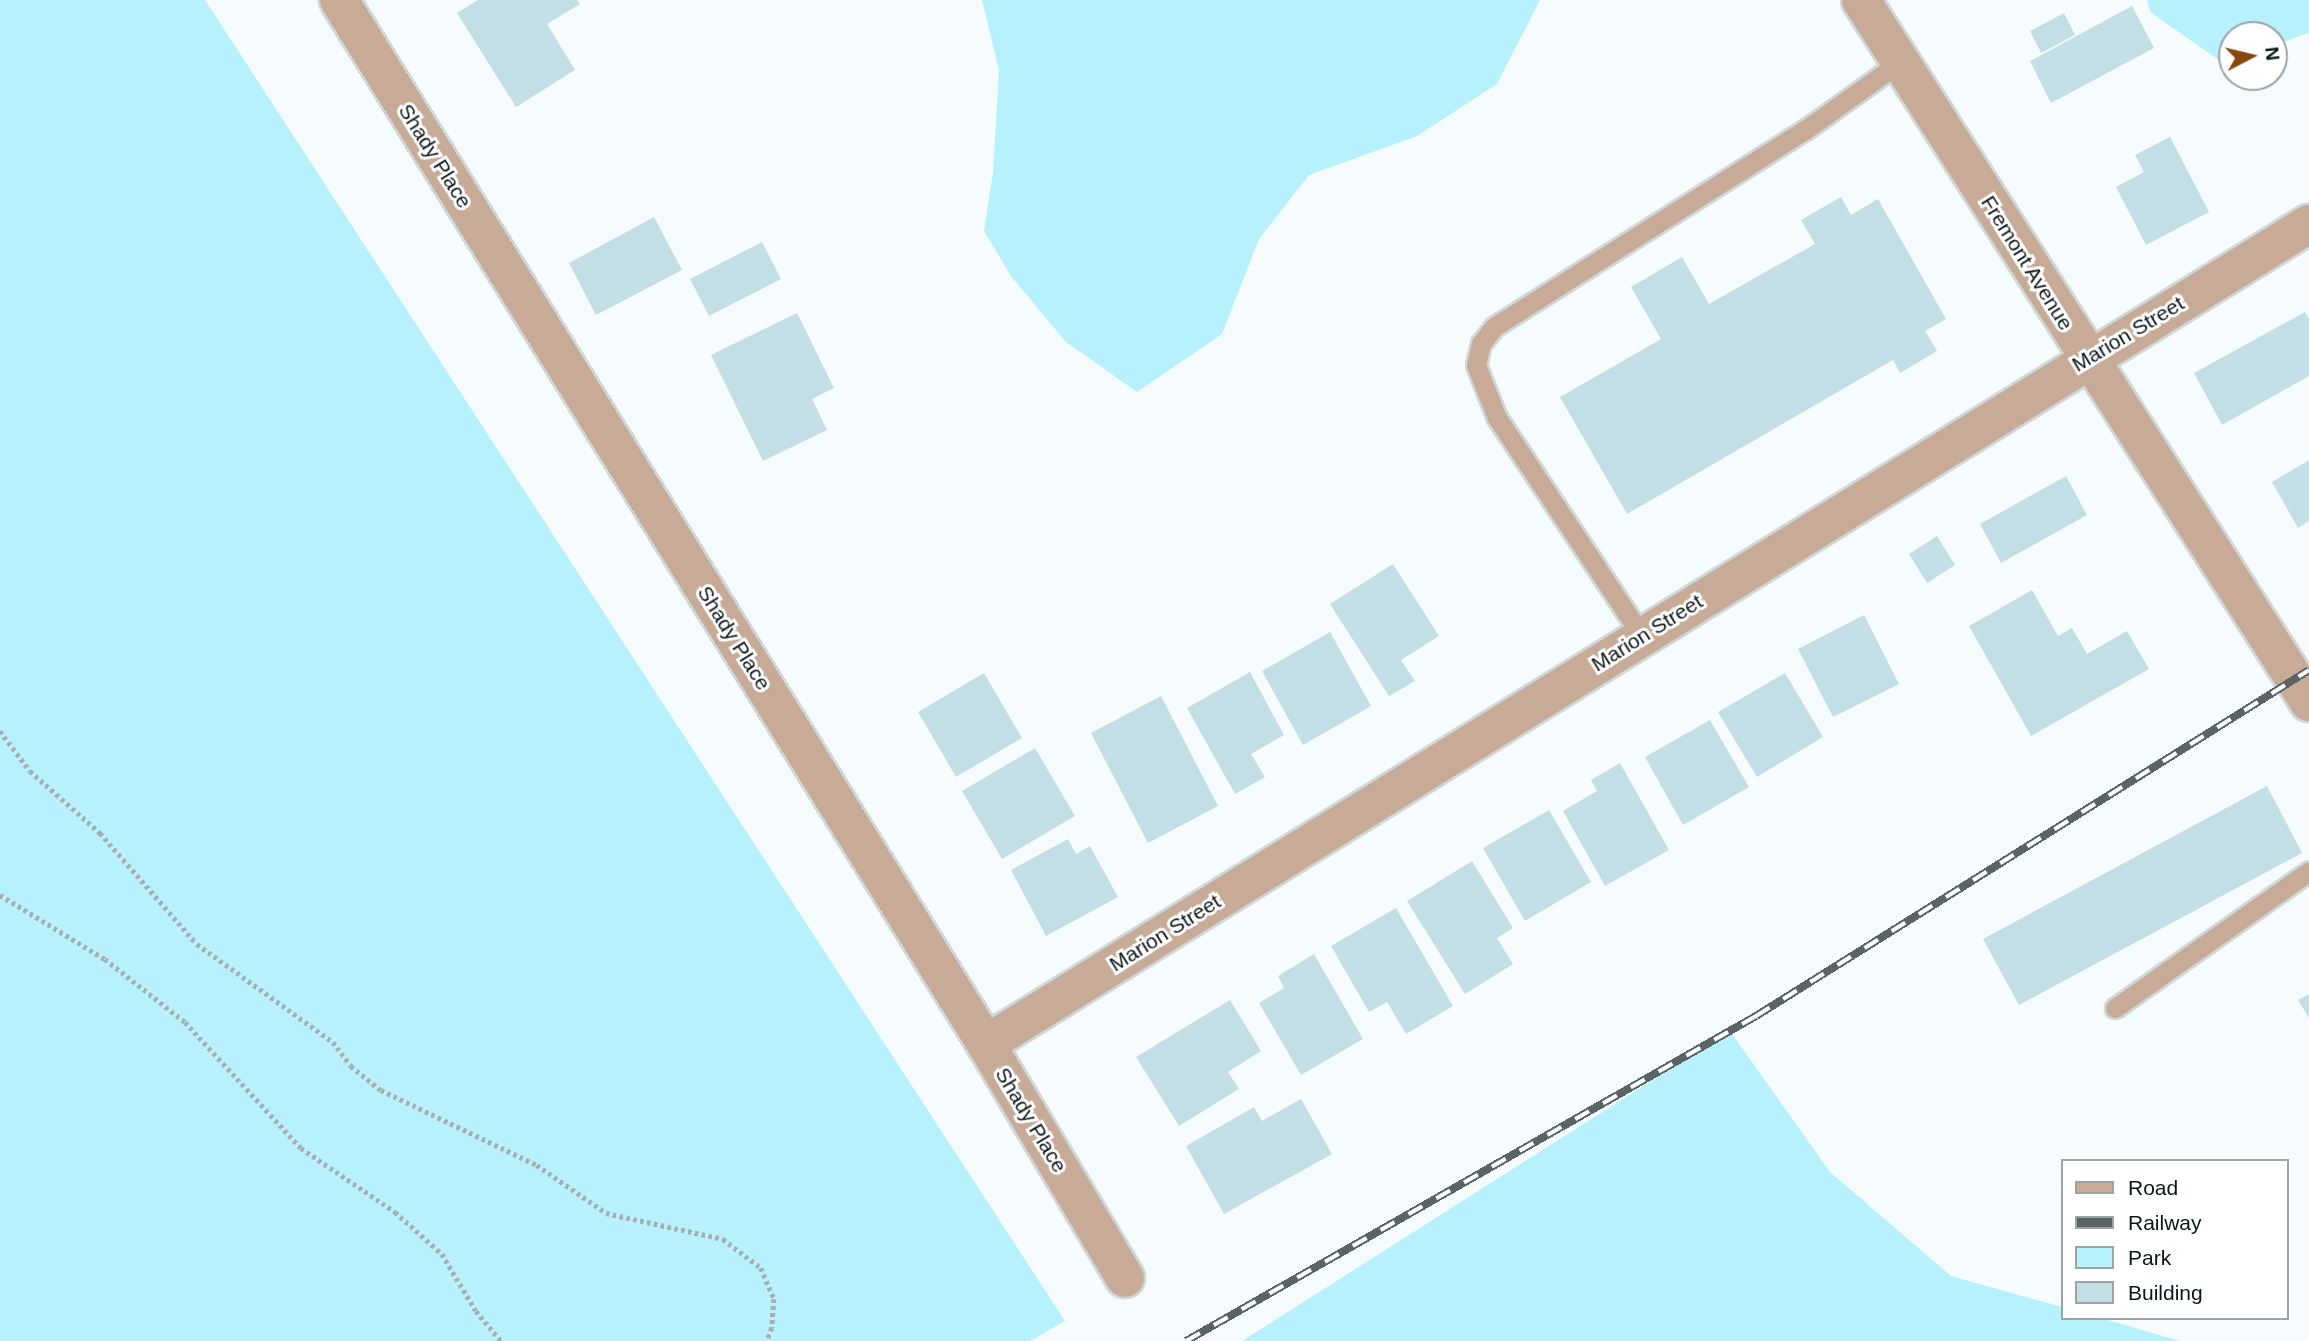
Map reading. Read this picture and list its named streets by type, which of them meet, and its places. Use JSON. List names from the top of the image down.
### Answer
{
  "streets": {
    "street": ["Shady Place", "Fremont Avenue", "Marion Street"]
  },
  "crossings": [
    ["Shady Place", "Marion Street"],
    ["Fremont Avenue", "Marion Street"]
  ],
  "legend": [
    "Road",
    "Railway",
    "Park",
    "Building"
  ],
  "north": "right"
}
